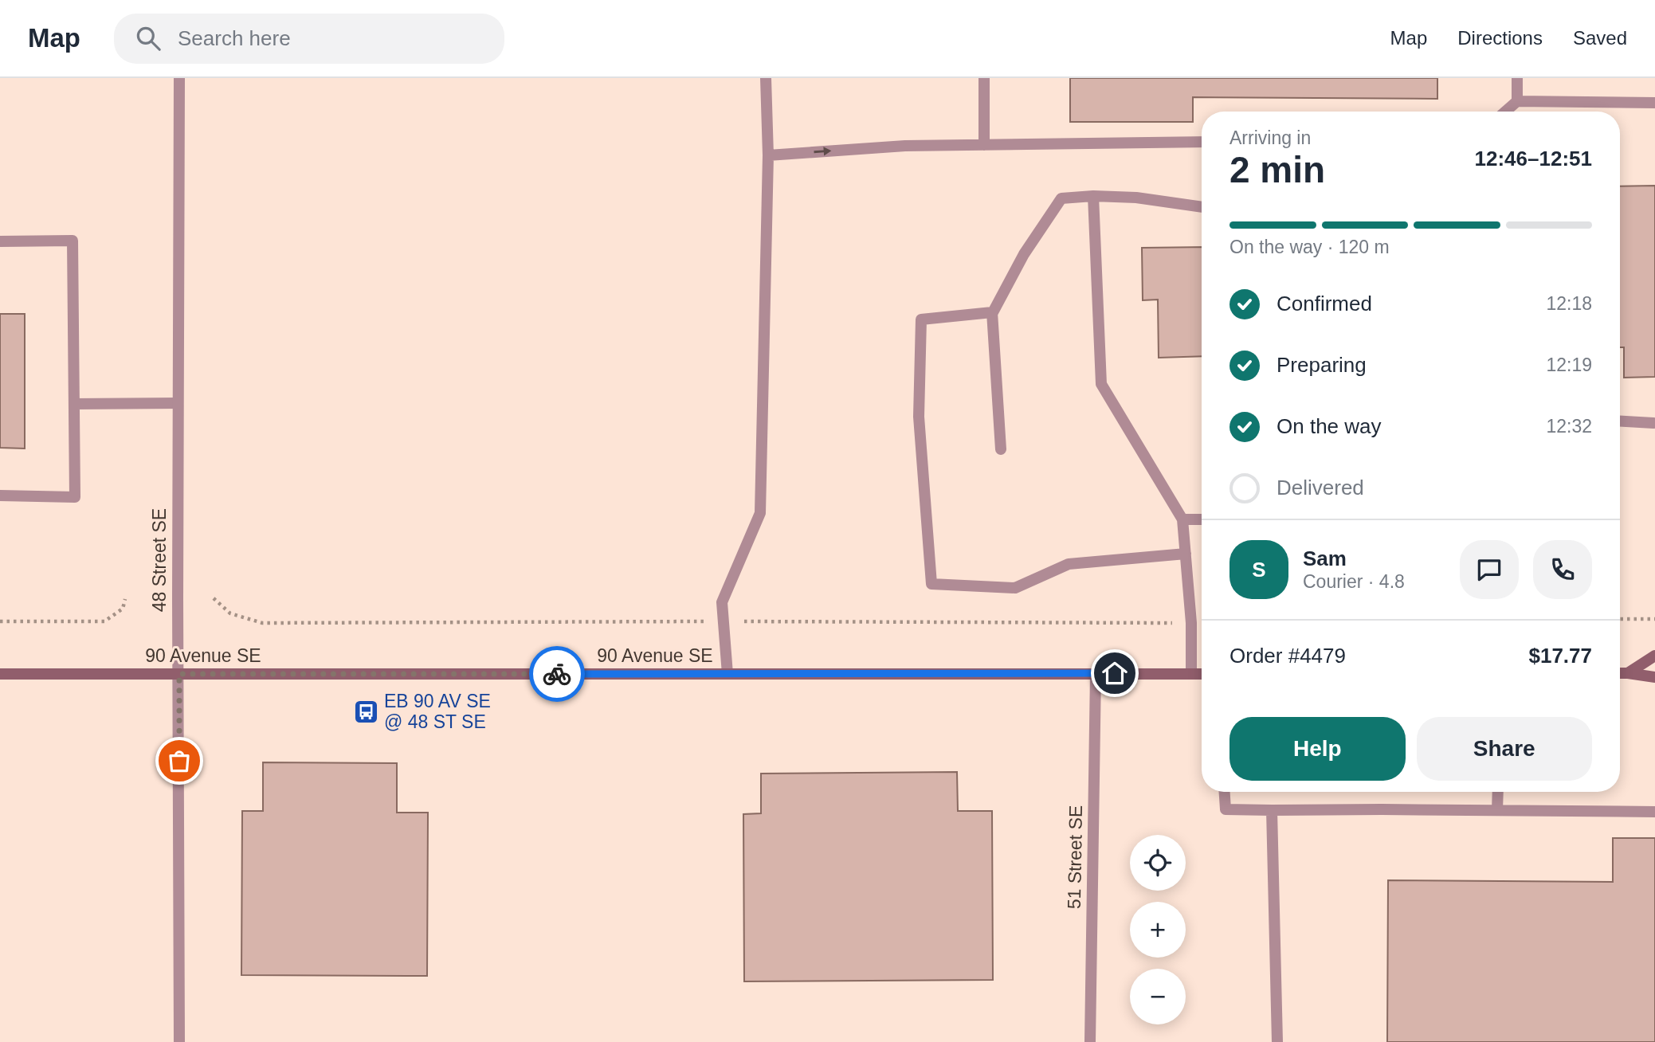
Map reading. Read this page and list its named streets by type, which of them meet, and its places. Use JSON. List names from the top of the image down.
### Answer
{
  "streets": {
    "street": ["48 Street SE", "90 Avenue SE", "51 Street SE"]
  },
  "crossings": [
    ["48 Street SE", "90 Avenue SE"],
    ["90 Avenue SE", "51 Street SE"]
  ],
  "places": {
    "bus stop": ["EB 90 AV SE @ 48 ST SE"]
  },
  "page": {
    "header": "Map",
    "search": "Search here",
    "nav": ["Map", "Directions", "Saved"],
    "heading": ["2 min", "Arriving in", "12:46–12:51"],
    "panel": [
      "Sam",
      "Courier · 4.8",
      "Order #4479",
      "$17.77"
    ],
    "bar": "On the way · 120 m",
    "list": [
      ["Confirmed", "12:18"],
      ["Preparing", "12:19"],
      ["On the way", "12:32"],
      "Delivered"
    ],
    "round": "S",
    "buttons": ["Help", "Share"],
    "map_buttons": ["+", "−"]
  }
}
